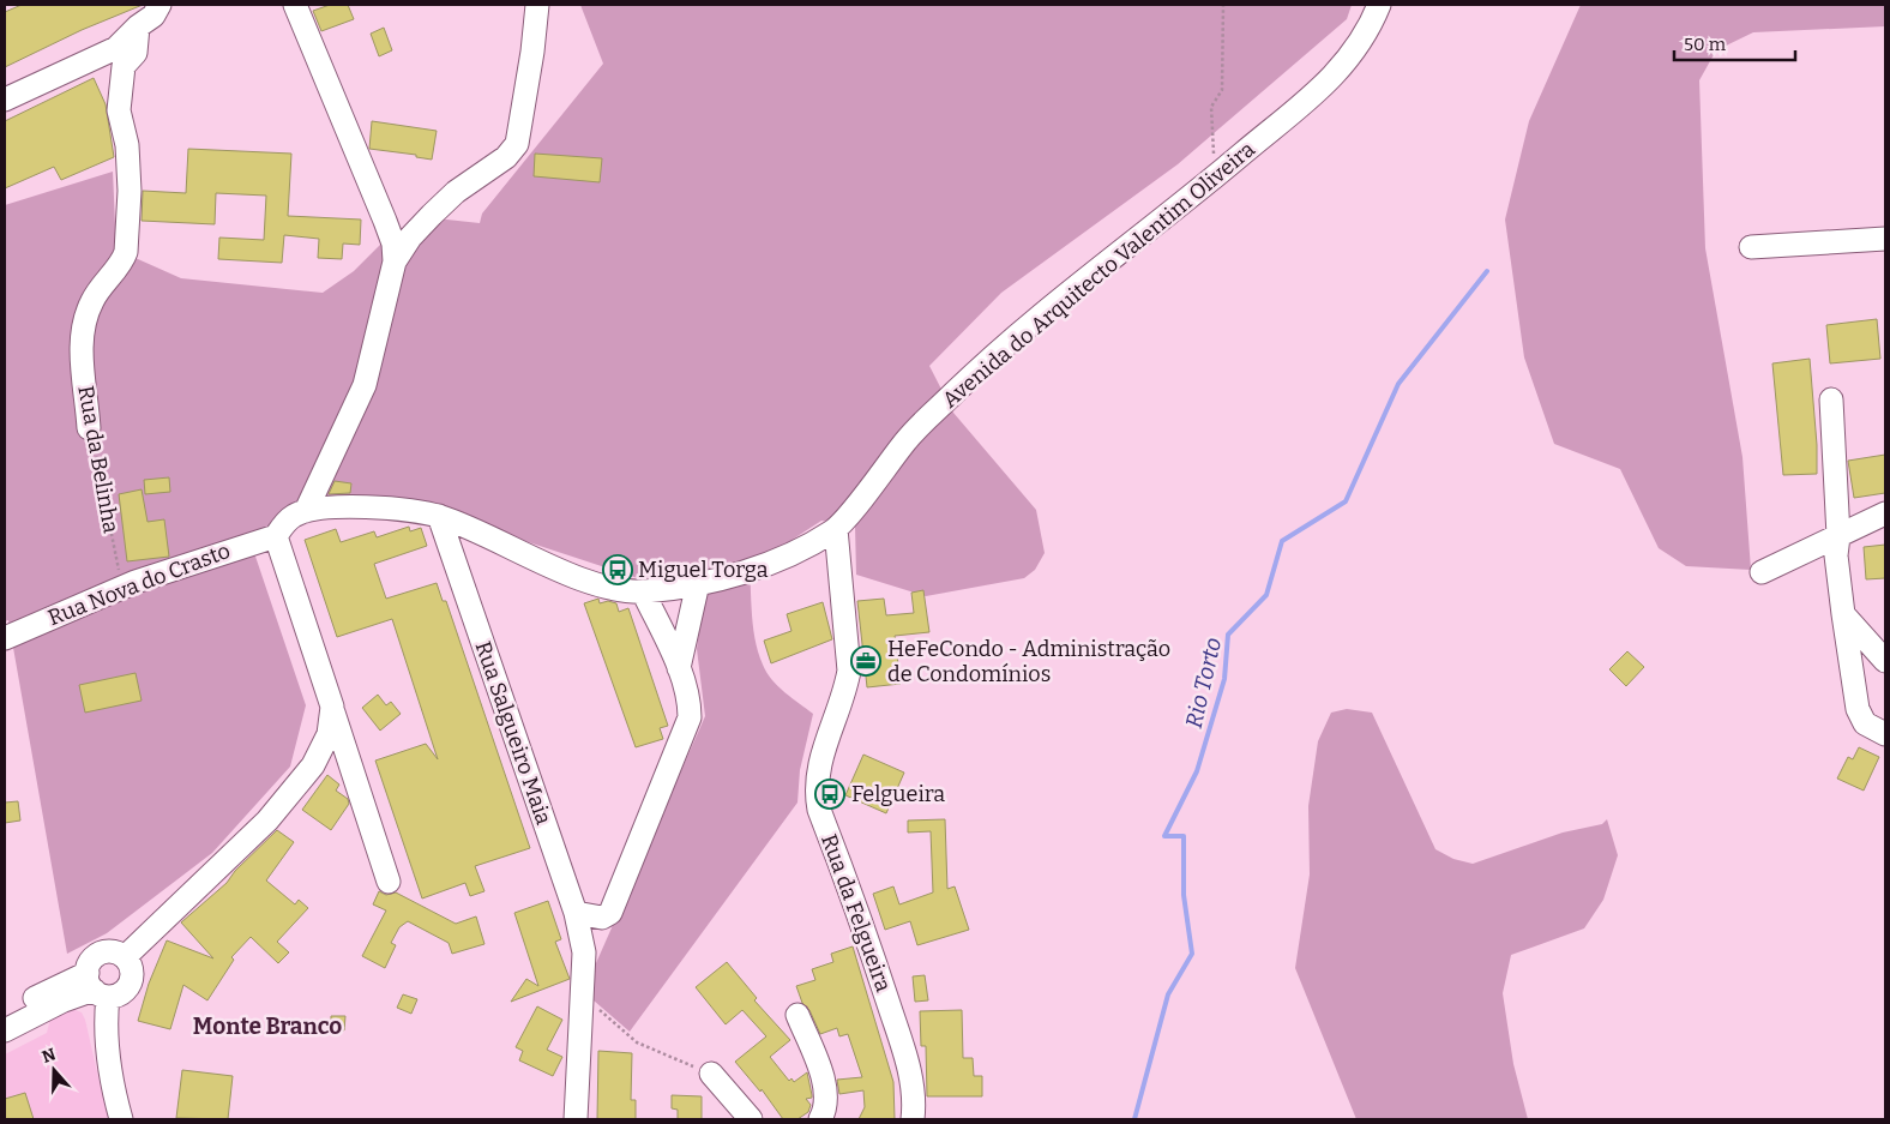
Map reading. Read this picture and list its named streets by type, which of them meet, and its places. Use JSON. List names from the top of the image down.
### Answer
{
  "streets": {
    "street": [
      "Avenida do Arquitecto Valentim Oliveira",
      "Rua da Belinha",
      "Rua Nova do Crasto",
      "Rua Salgueiro Maia",
      "Rua da Felgueira"
    ]
  },
  "crossings": [
    ["Avenida do Arquitecto Valentim Oliveira", "Rua Salgueiro Maia"],
    ["Avenida do Arquitecto Valentim Oliveira", "Rua da Felgueira"],
    ["Rua da Belinha", "Rua Nova do Crasto"]
  ],
  "districts": ["Monte Branco"],
  "water": ["Rio Torto"],
  "places": {
    "bus stop": ["Miguel Torga", "Felgueira"],
    "office": ["HeFeCondo - Administração de Condomínios"]
  },
  "scale_bar": "50 m",
  "north": "top"
}
